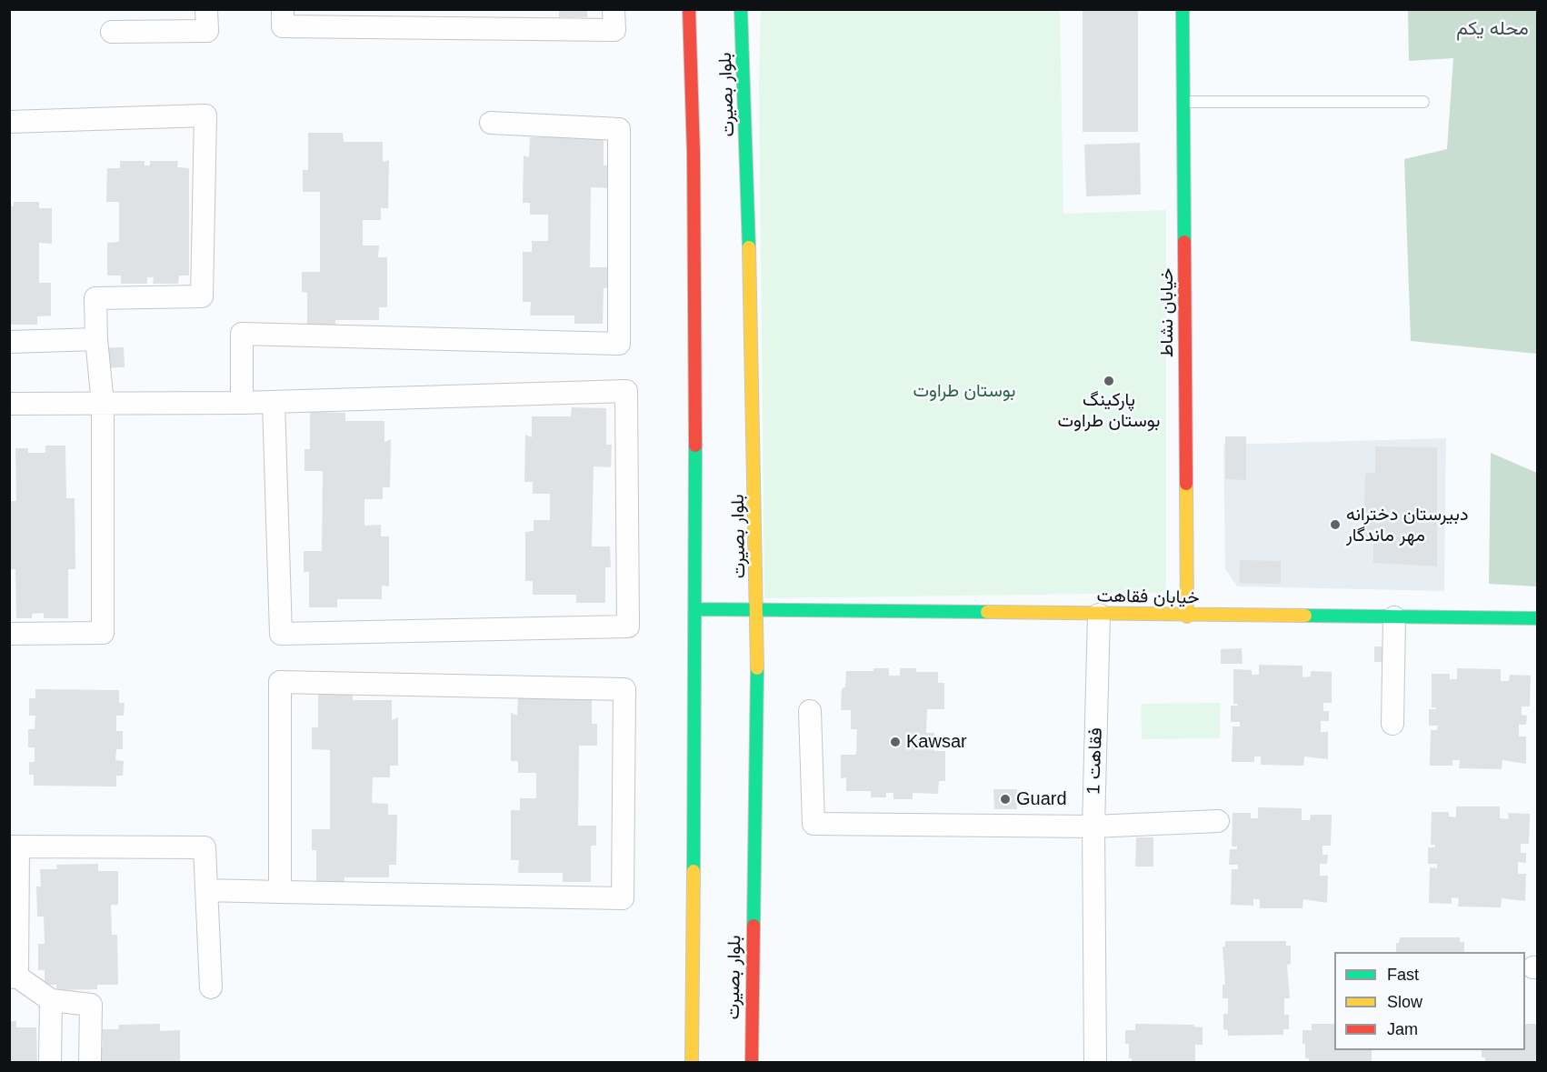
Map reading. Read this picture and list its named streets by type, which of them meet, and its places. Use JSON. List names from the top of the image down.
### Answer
{
  "streets": {
    "main road": ["بلوار بصیرت", "خیابان نشاط", "خیابان فقاهت"],
    "street": ["فقاهت 1"]
  },
  "crossings": [
    ["بلوار بصیرت", "خیابان فقاهت"],
    ["خیابان نشاط", "خیابان فقاهت"],
    ["خیابان فقاهت", "فقاهت 1"]
  ],
  "districts": ["محله یکم"],
  "parks": ["بوستان طراوت"],
  "places": [
    "پارکینگ بوستان طراوت",
    "دبیرستان دخترانه مهر ماندگار",
    "Kawsar",
    "Guard"
  ],
  "legend": ["Fast", "Slow", "Jam"]
}
